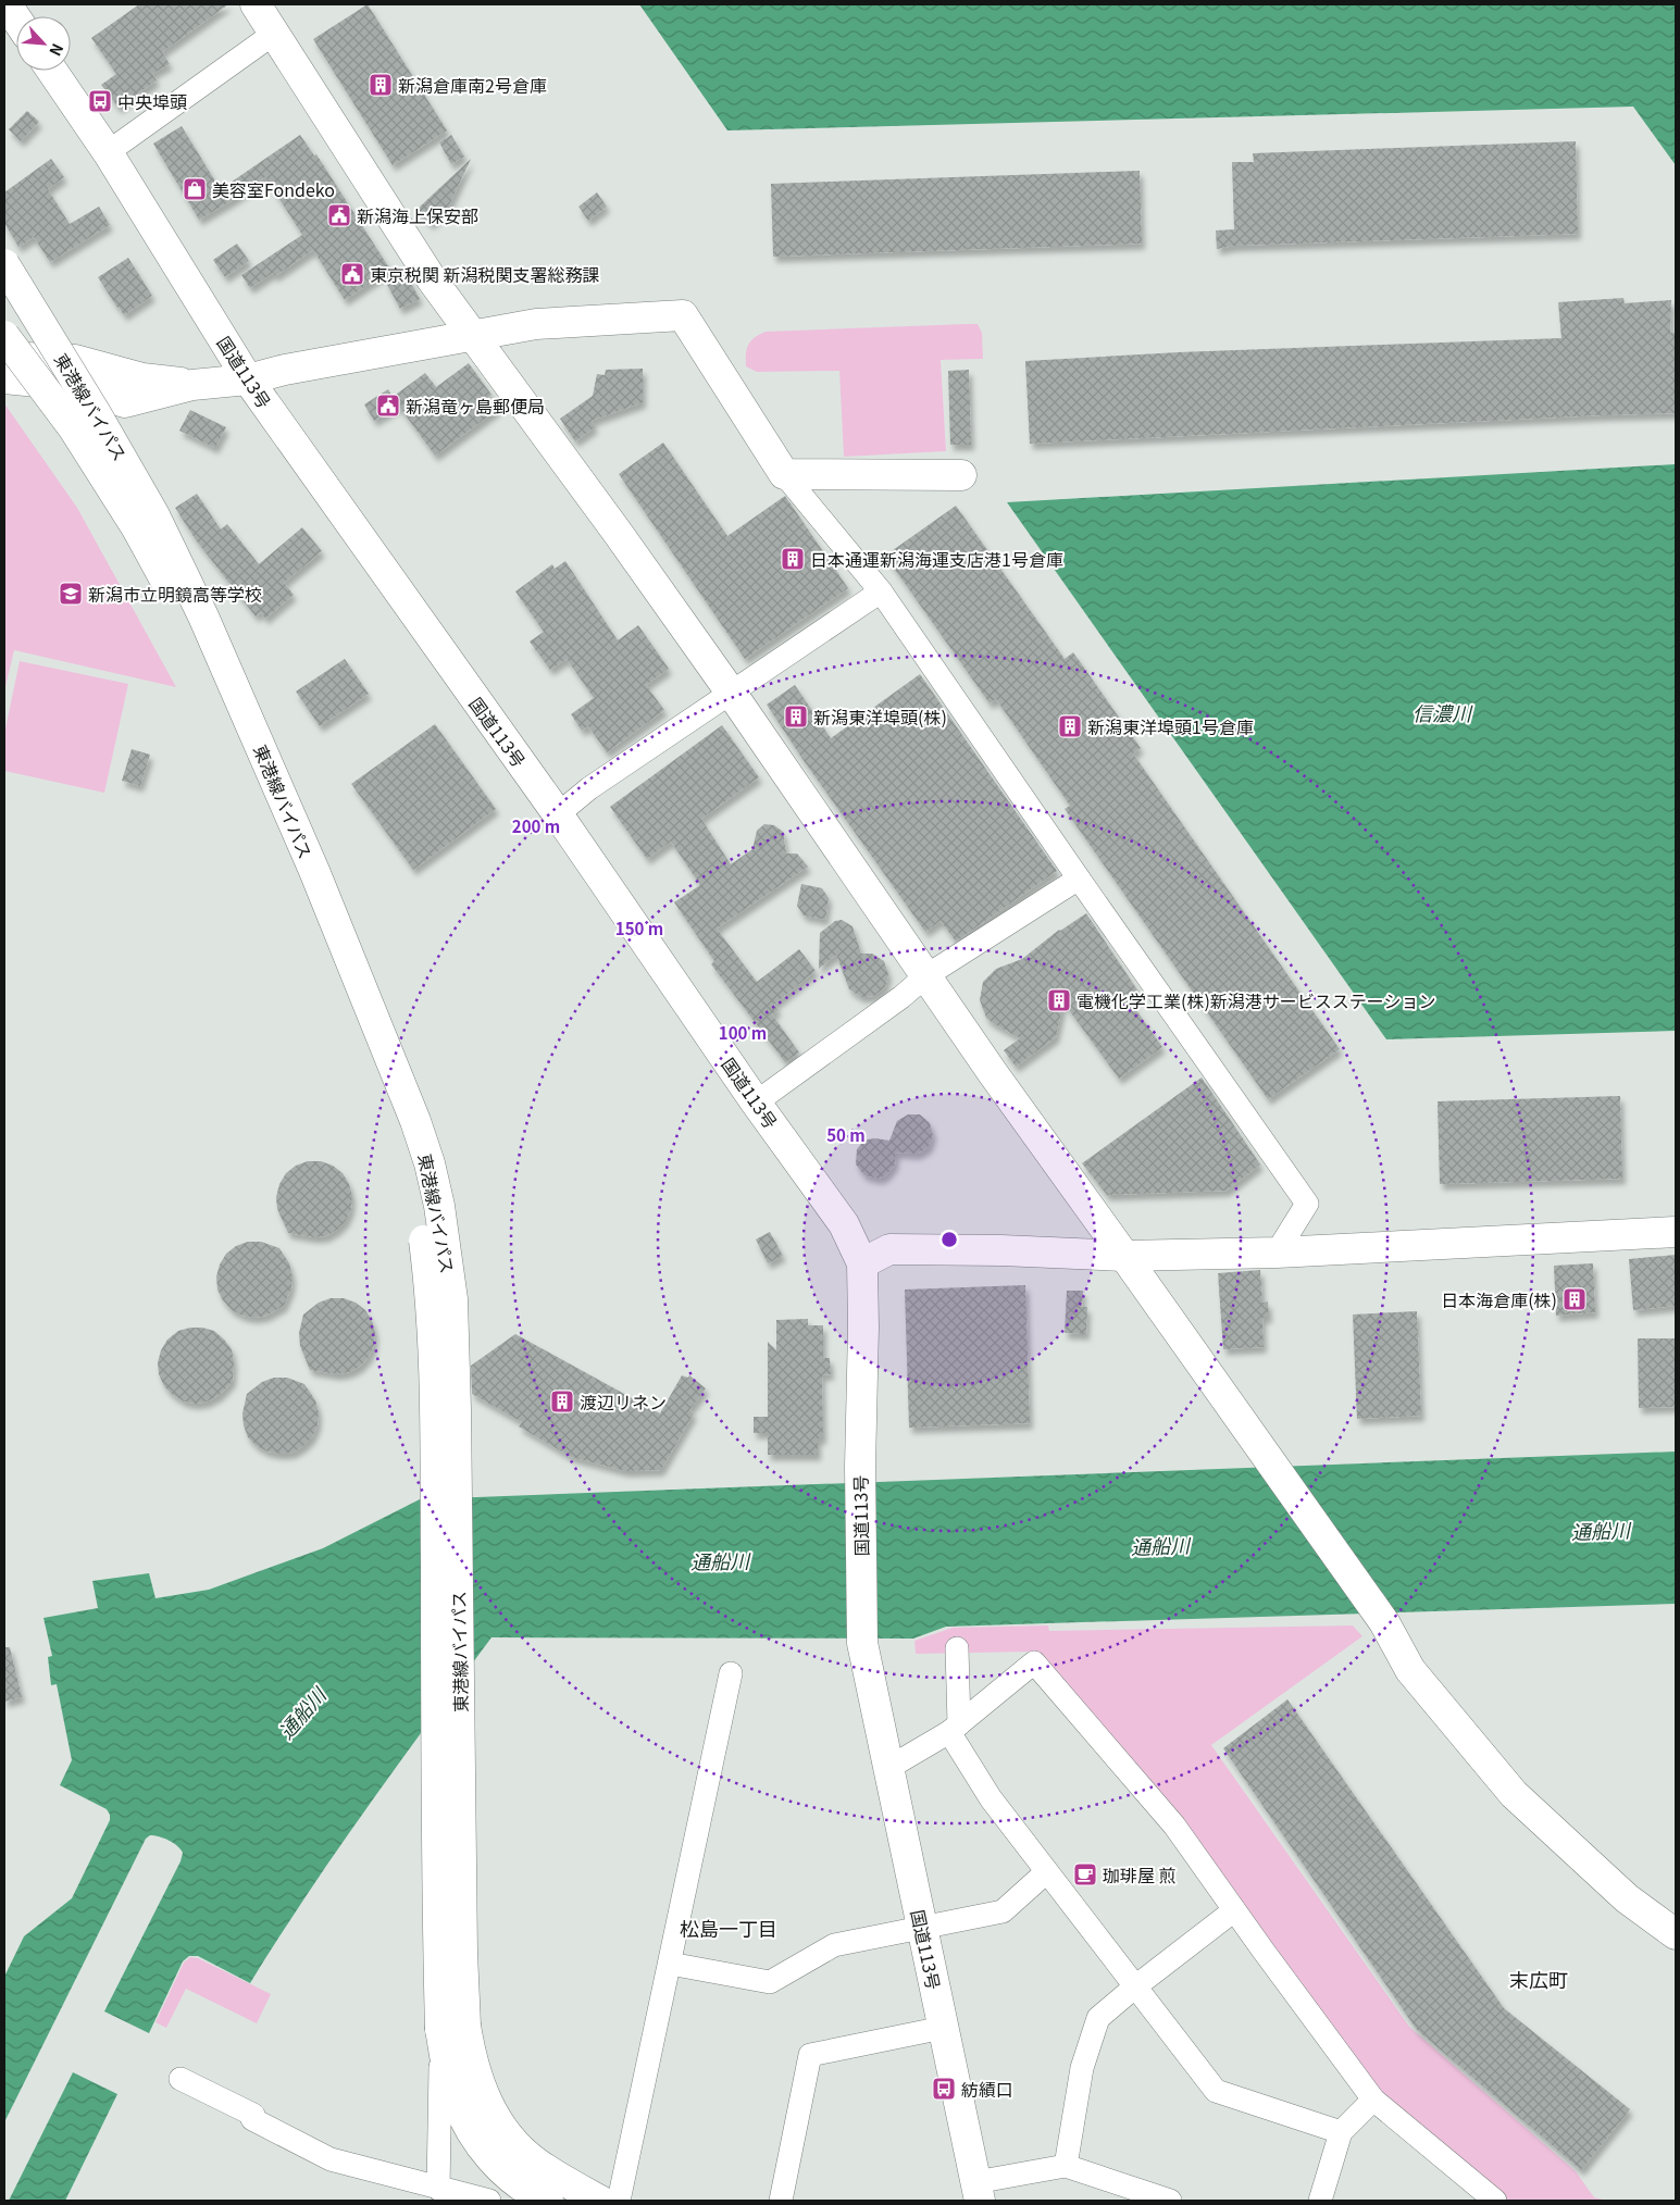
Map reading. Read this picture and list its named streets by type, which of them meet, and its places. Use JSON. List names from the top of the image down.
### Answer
{
  "streets": {
    "main road": ["国道113号", "東港線バイパス"]
  },
  "districts": ["松島一丁目", "末広町"],
  "water": ["信濃川", "通船川"],
  "places": {
    "building": [
      "新潟倉庫南2号倉庫",
      "日本通運新潟海運支店港1号倉庫",
      "新潟東洋埠頭(株)",
      "新潟東洋埠頭1号倉庫",
      "電機化学工業(株)新潟港サービスステーション",
      "日本海倉庫(株)",
      "渡辺リネン"
    ],
    "bus stop": ["中央埠頭", "紡績口"],
    "shop": ["美容室Fondeko"],
    "public building": ["新潟海上保安部", "東京税関 新潟税関支署総務課", "新潟竜ヶ島郵便局"],
    "school or university": ["新潟市立明鏡高等学校"],
    "cafe": ["珈琲屋 煎"]
  },
  "north": "bottom right",
  "rings": [
    "200 m",
    "150 m",
    "100 m",
    "50 m"
  ]
}
